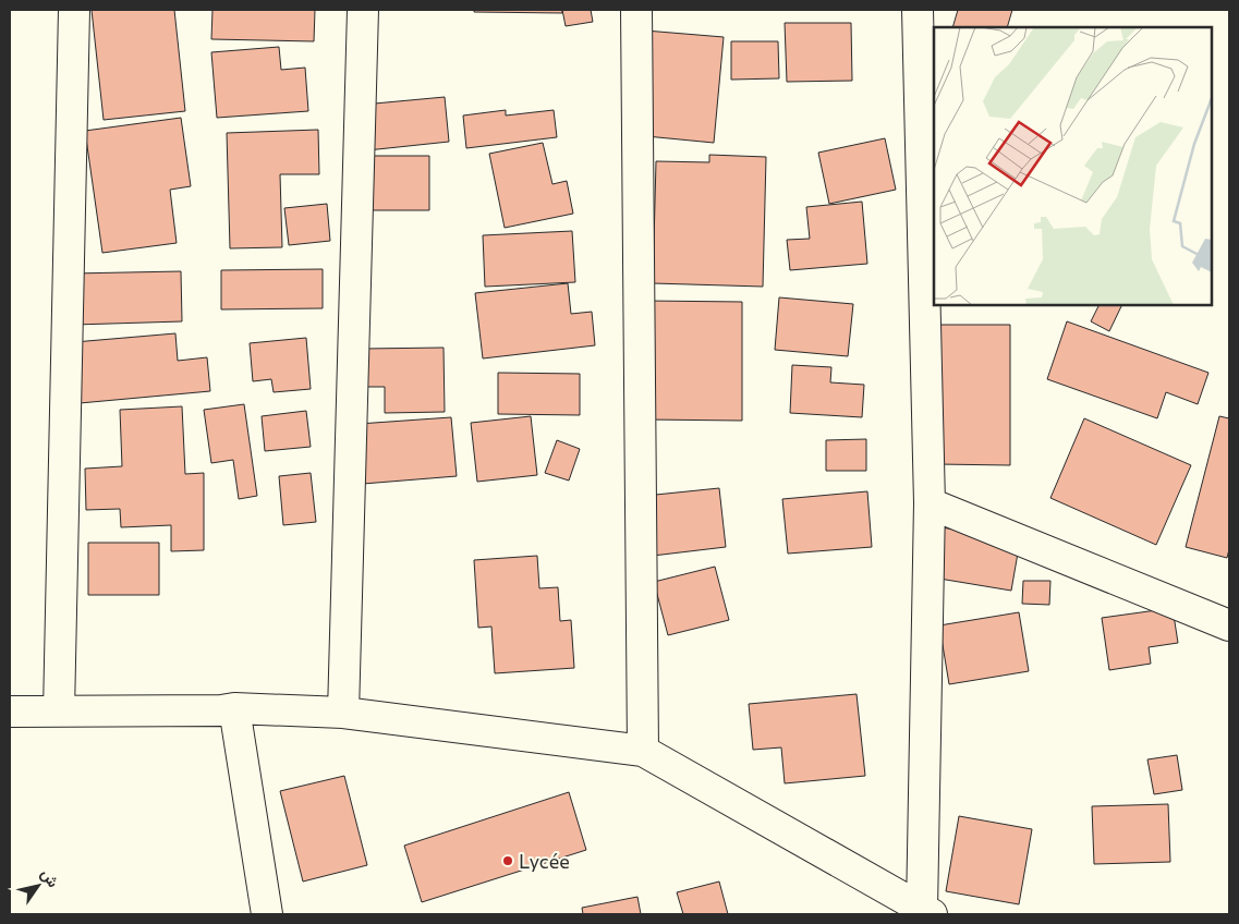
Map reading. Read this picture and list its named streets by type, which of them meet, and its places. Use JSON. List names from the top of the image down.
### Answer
{
  "places": ["Lycée"],
  "north": "top right"
}
